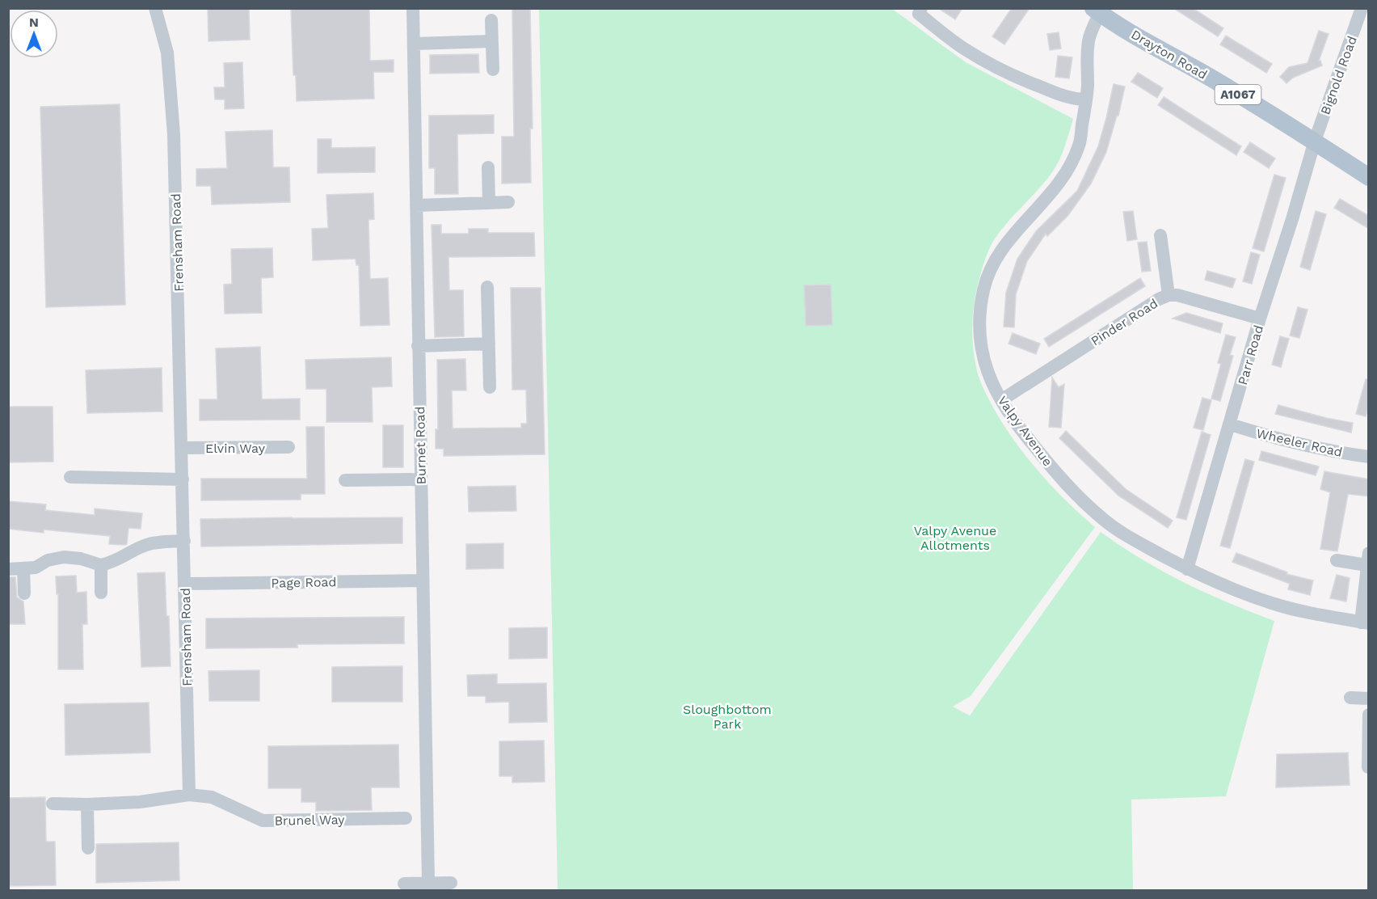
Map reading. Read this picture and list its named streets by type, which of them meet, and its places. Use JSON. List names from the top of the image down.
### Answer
{
  "streets": {
    "main road": ["Drayton Road", "A1067"],
    "street": [
      "Bignold Road",
      "Frensham Road",
      "Pinder Road",
      "Parr Road",
      "Valpy Avenue",
      "Wheeler Road",
      "Burnet Road",
      "Elvin Way",
      "Page Road",
      "Brunel Way"
    ]
  },
  "crossings": [
    ["Drayton Road", "Bignold Road"],
    ["Drayton Road", "Parr Road"],
    ["Drayton Road", "Valpy Avenue"],
    ["Bignold Road", "Parr Road"],
    ["Frensham Road", "Elvin Way"],
    ["Frensham Road", "Page Road"],
    ["Frensham Road", "Brunel Way"],
    ["Pinder Road", "Parr Road"],
    ["Pinder Road", "Valpy Avenue"],
    ["Parr Road", "Valpy Avenue"],
    ["Parr Road", "Wheeler Road"],
    ["Burnet Road", "Page Road"]
  ],
  "parks": ["Valpy Avenue Allotments", "Sloughbottom Park"],
  "north": "top"
}
